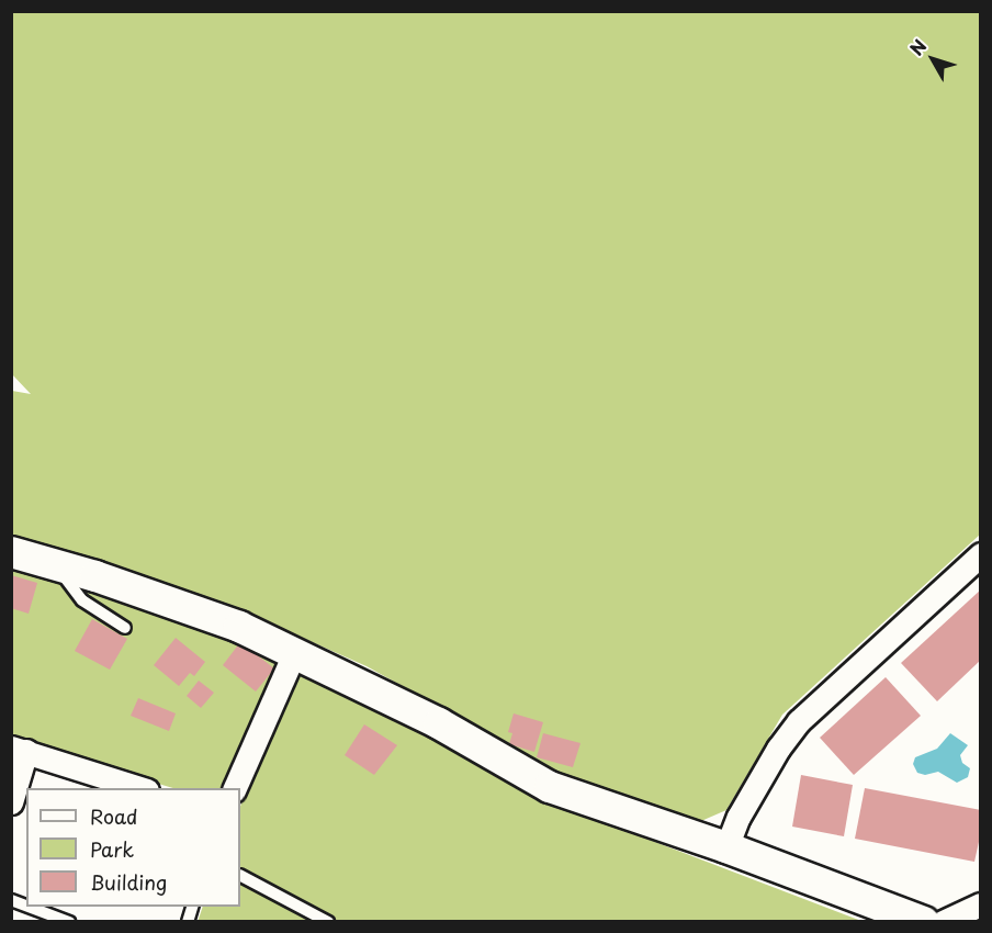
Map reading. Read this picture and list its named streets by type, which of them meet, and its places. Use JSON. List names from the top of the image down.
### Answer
{
  "legend": ["Road", "Park", "Building"],
  "north": "top left"
}
